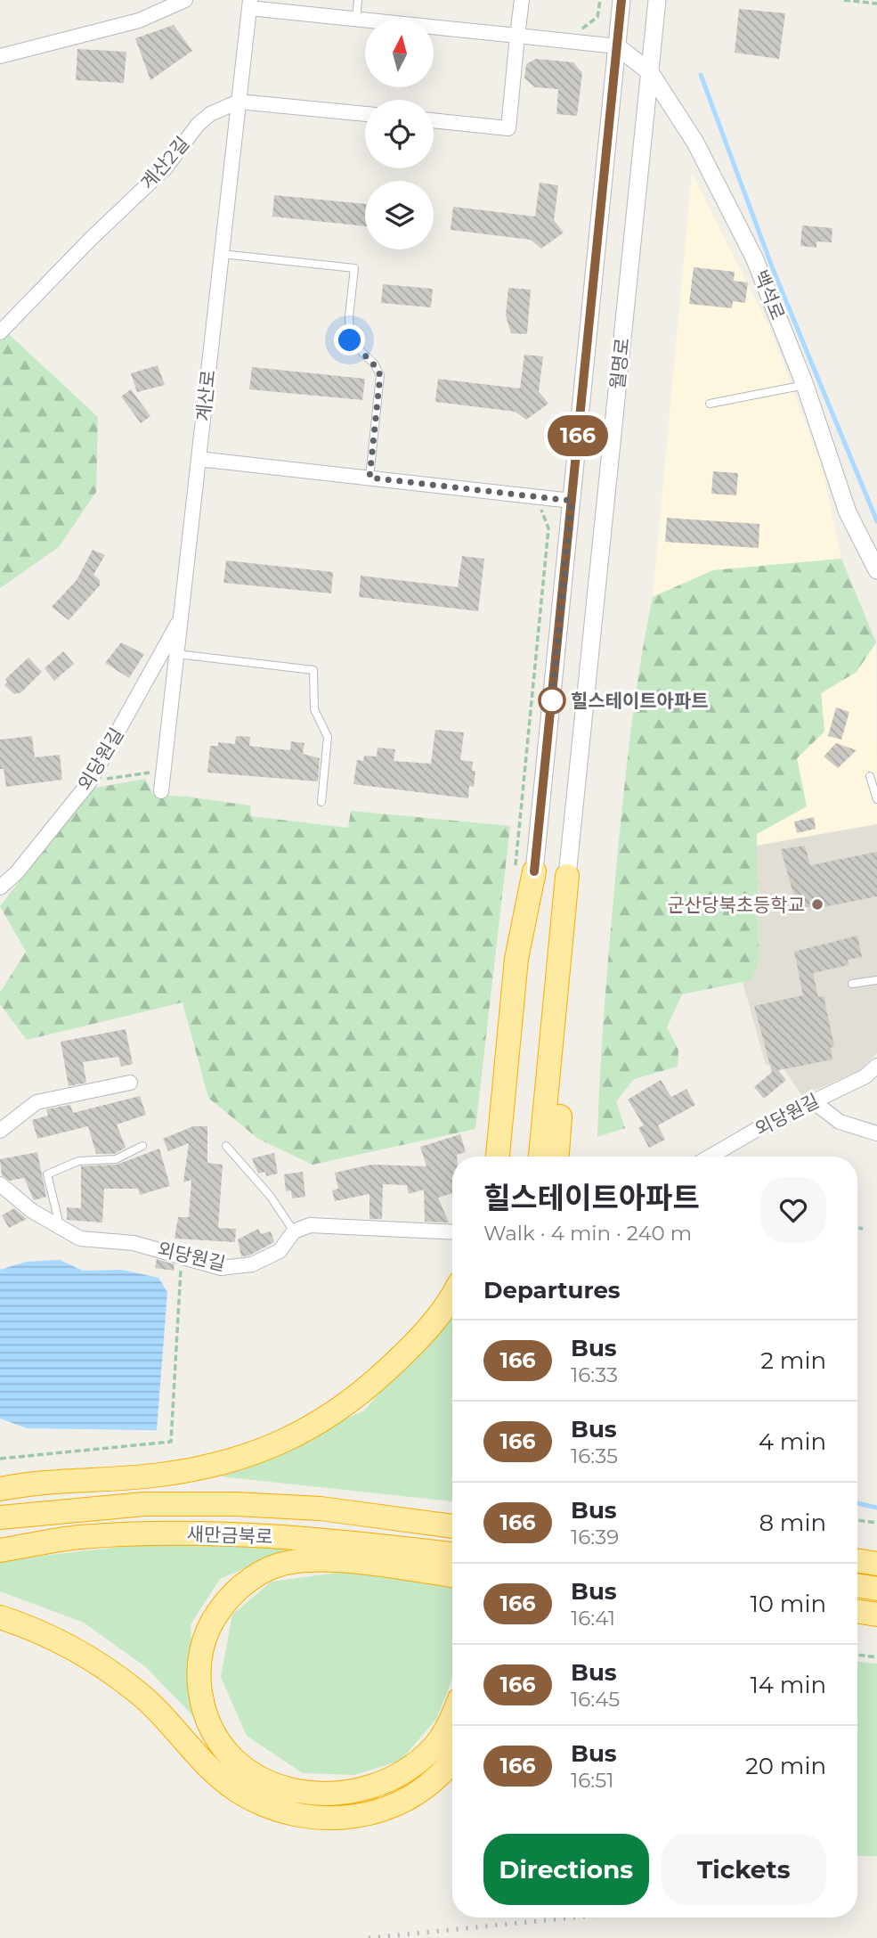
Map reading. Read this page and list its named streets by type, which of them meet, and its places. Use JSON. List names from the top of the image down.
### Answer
{
  "streets": {
    "highway": ["새만금북로"],
    "street": [
      "계산2길",
      "백석로",
      "월명로",
      "계산로",
      "외당원길"
    ]
  },
  "crossings": [
    ["계산2길", "계산로"],
    ["백석로", "월명로"],
    ["계산로", "외당원길"]
  ],
  "places": ["힐스테이트아파트", "군산당북초등학교"],
  "lines": ["bus line 166"],
  "north": "top",
  "page": {
    "on_map": "166",
    "heading": [
      ["힐스테이트아파트", "Walk · 4 min · 240 m"],
      "Departures"
    ],
    "list": [
      {
        "mark": "166",
        "name": "Bus",
        "note": "16:33",
        "value": "2 min"
      },
      {
        "mark": "166",
        "name": "Bus",
        "note": "16:35",
        "value": "4 min"
      },
      {
        "mark": "166",
        "name": "Bus",
        "note": "16:39",
        "value": "8 min"
      },
      {
        "mark": "166",
        "name": "Bus",
        "note": "16:41",
        "value": "10 min"
      },
      {
        "mark": "166",
        "name": "Bus",
        "note": "16:45",
        "value": "14 min"
      },
      {
        "mark": "166",
        "name": "Bus",
        "note": "16:51",
        "value": "20 min"
      }
    ],
    "buttons": ["Directions", "Tickets"]
  }
}
